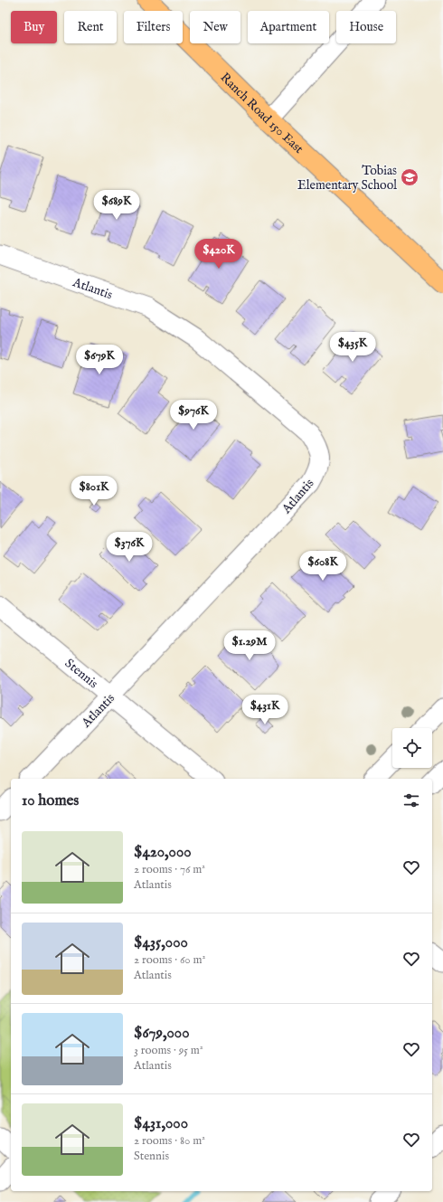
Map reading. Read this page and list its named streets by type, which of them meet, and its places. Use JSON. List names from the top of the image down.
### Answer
{
  "streets": {
    "main road": ["Ranch Road 150 East"],
    "street": ["Atlantis", "Stennis"]
  },
  "crossings": [
    ["Atlantis", "Stennis"]
  ],
  "places": {
    "school or university": ["Tobias Elementary School"]
  },
  "page": {
    "chip": [
      "Buy",
      "Rent",
      "Filters",
      "New",
      "Apartment",
      "House"
    ],
    "price": [
      "$689K",
      "$420K",
      "$435K",
      "$679K",
      "$976K",
      "$801K",
      "$376K",
      "$608K",
      "$1.29M",
      "$431K"
    ],
    "heading": "10 homes",
    "list": [
      {
        "name": "$420,000",
        "note": "2 rooms · 76 m² · Atlantis"
      },
      {
        "name": "$435,000",
        "note": "2 rooms · 60 m² · Atlantis"
      },
      {
        "name": "$679,000",
        "note": "3 rooms · 95 m² · Atlantis"
      },
      {
        "name": "$431,000",
        "note": "2 rooms · 80 m² · Stennis"
      }
    ]
  }
}
